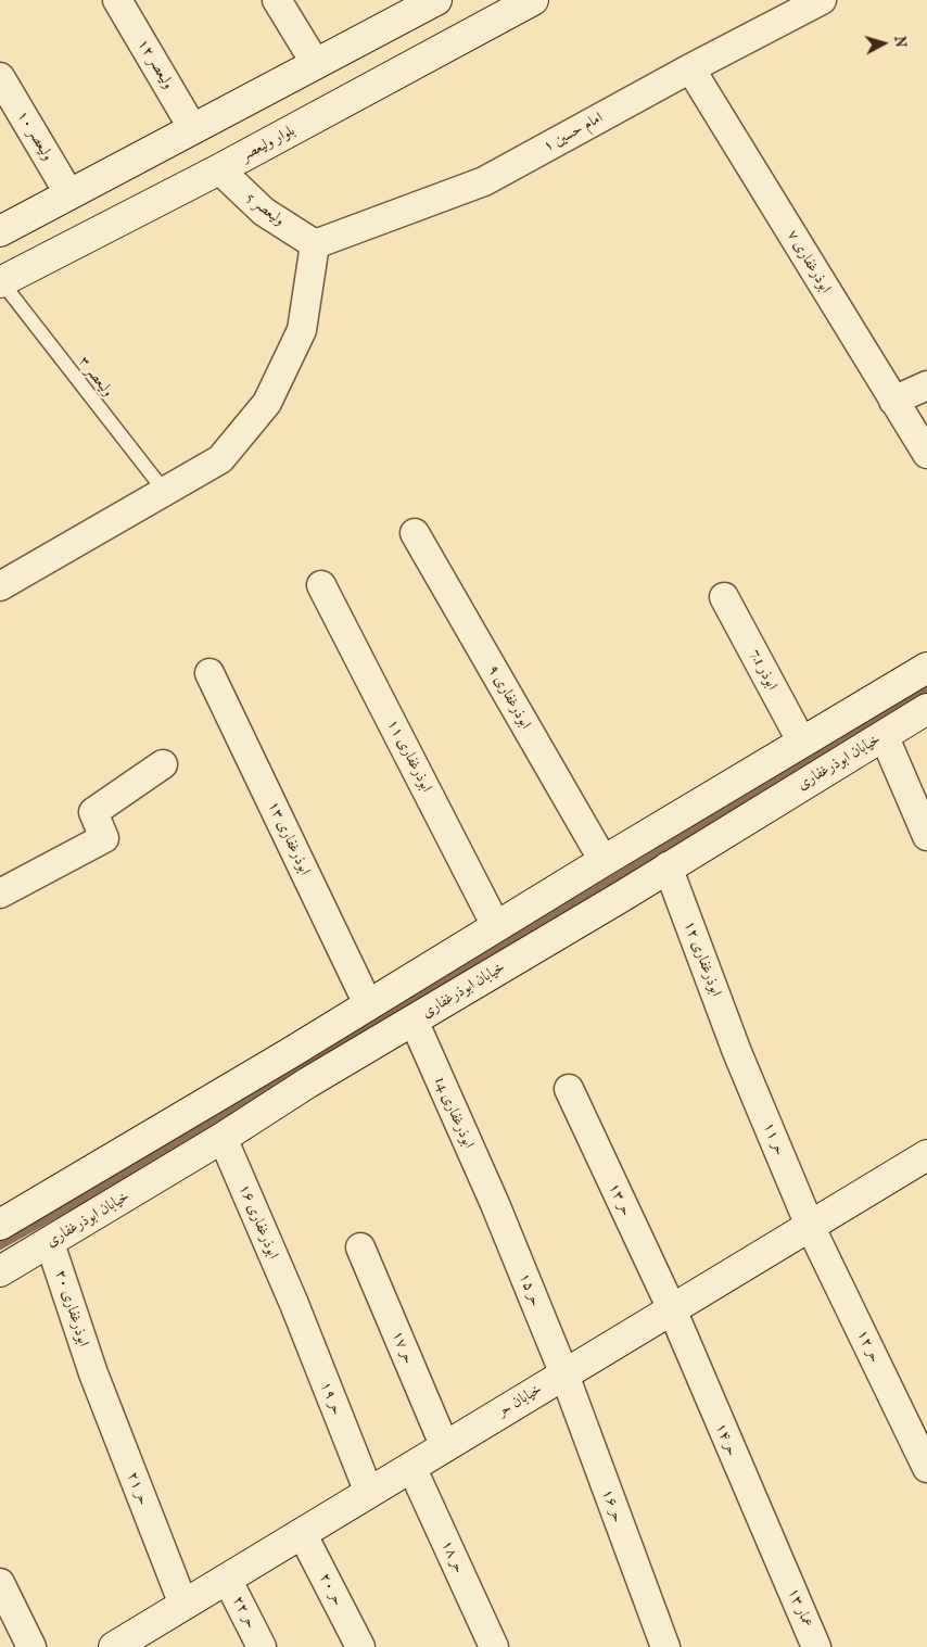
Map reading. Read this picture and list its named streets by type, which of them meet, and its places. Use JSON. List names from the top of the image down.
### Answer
{
  "streets": {
    "street": [
      "ولیعصر ۱۲",
      "امام حسین ۱",
      "ولیعصر ۱۰",
      "بلوار ولیعصر",
      "ولیعصر 5",
      "ابوذرغفاری ۷",
      "ابوذر 7.1",
      "ابوذرغفاری ۹",
      "ابوذرغفاری ۱۱",
      "خیابان ابوذرغفاری",
      "ابوذرغفاری ۱۳",
      "ابوذرغفاری ۱۲",
      "ابوذرغفاری 14",
      "حر ۱۱",
      "حر ۱۳",
      "ابوذرغفاری ۱۶",
      "حر ۱۵",
      "ابوذرغفاری ۲۰",
      "حر ۱۲",
      "حر ۱۷",
      "حر ۱۹",
      "خیابان حر",
      "حر ۱۴",
      "حر ۲۱",
      "حر ۱۶",
      "حر ۱۸",
      "حر ۲۰",
      "عمار ۱۳",
      "حر ۲۲"
    ],
    "lane": ["ولیعصر ۳"]
  },
  "crossings": [
    ["امام حسین ۱", "ولیعصر 5"],
    ["امام حسین ۱", "ابوذرغفاری ۷"],
    ["بلوار ولیعصر", "ولیعصر 5"],
    ["بلوار ولیعصر", "ولیعصر ۳"],
    ["ابوذر 7.1", "خیابان ابوذرغفاری"],
    ["ابوذرغفاری ۹", "خیابان ابوذرغفاری"],
    ["ابوذرغفاری ۱۱", "خیابان ابوذرغفاری"],
    ["خیابان ابوذرغفاری", "ابوذرغفاری ۱۳"],
    ["خیابان ابوذرغفاری", "ابوذرغفاری ۱۲"],
    ["خیابان ابوذرغفاری", "ابوذرغفاری 14"],
    ["خیابان ابوذرغفاری", "ابوذرغفاری ۱۶"],
    ["خیابان ابوذرغفاری", "ابوذرغفاری ۲۰"],
    ["ابوذرغفاری ۱۲", "حر ۱۱"],
    ["ابوذرغفاری 14", "حر ۱۵"],
    ["حر ۱۱", "حر ۱۲"],
    ["حر ۱۱", "خیابان حر"],
    ["حر ۱۳", "خیابان حر"],
    ["حر ۱۳", "حر ۱۴"],
    ["ابوذرغفاری ۱۶", "حر ۱۹"],
    ["حر ۱۵", "خیابان حر"],
    ["حر ۱۵", "حر ۱۶"],
    ["ابوذرغفاری ۲۰", "حر ۲۱"],
    ["حر ۱۲", "خیابان حر"],
    ["حر ۱۷", "خیابان حر"],
    ["حر ۱۹", "خیابان حر"],
    ["خیابان حر", "حر ۱۴"],
    ["خیابان حر", "حر ۲۱"],
    ["خیابان حر", "حر ۱۶"],
    ["خیابان حر", "حر ۱۸"],
    ["خیابان حر", "حر ۲۰"],
    ["خیابان حر", "حر ۲۲"],
    ["حر ۱۴", "عمار ۱۳"]
  ],
  "north": "right"
}
